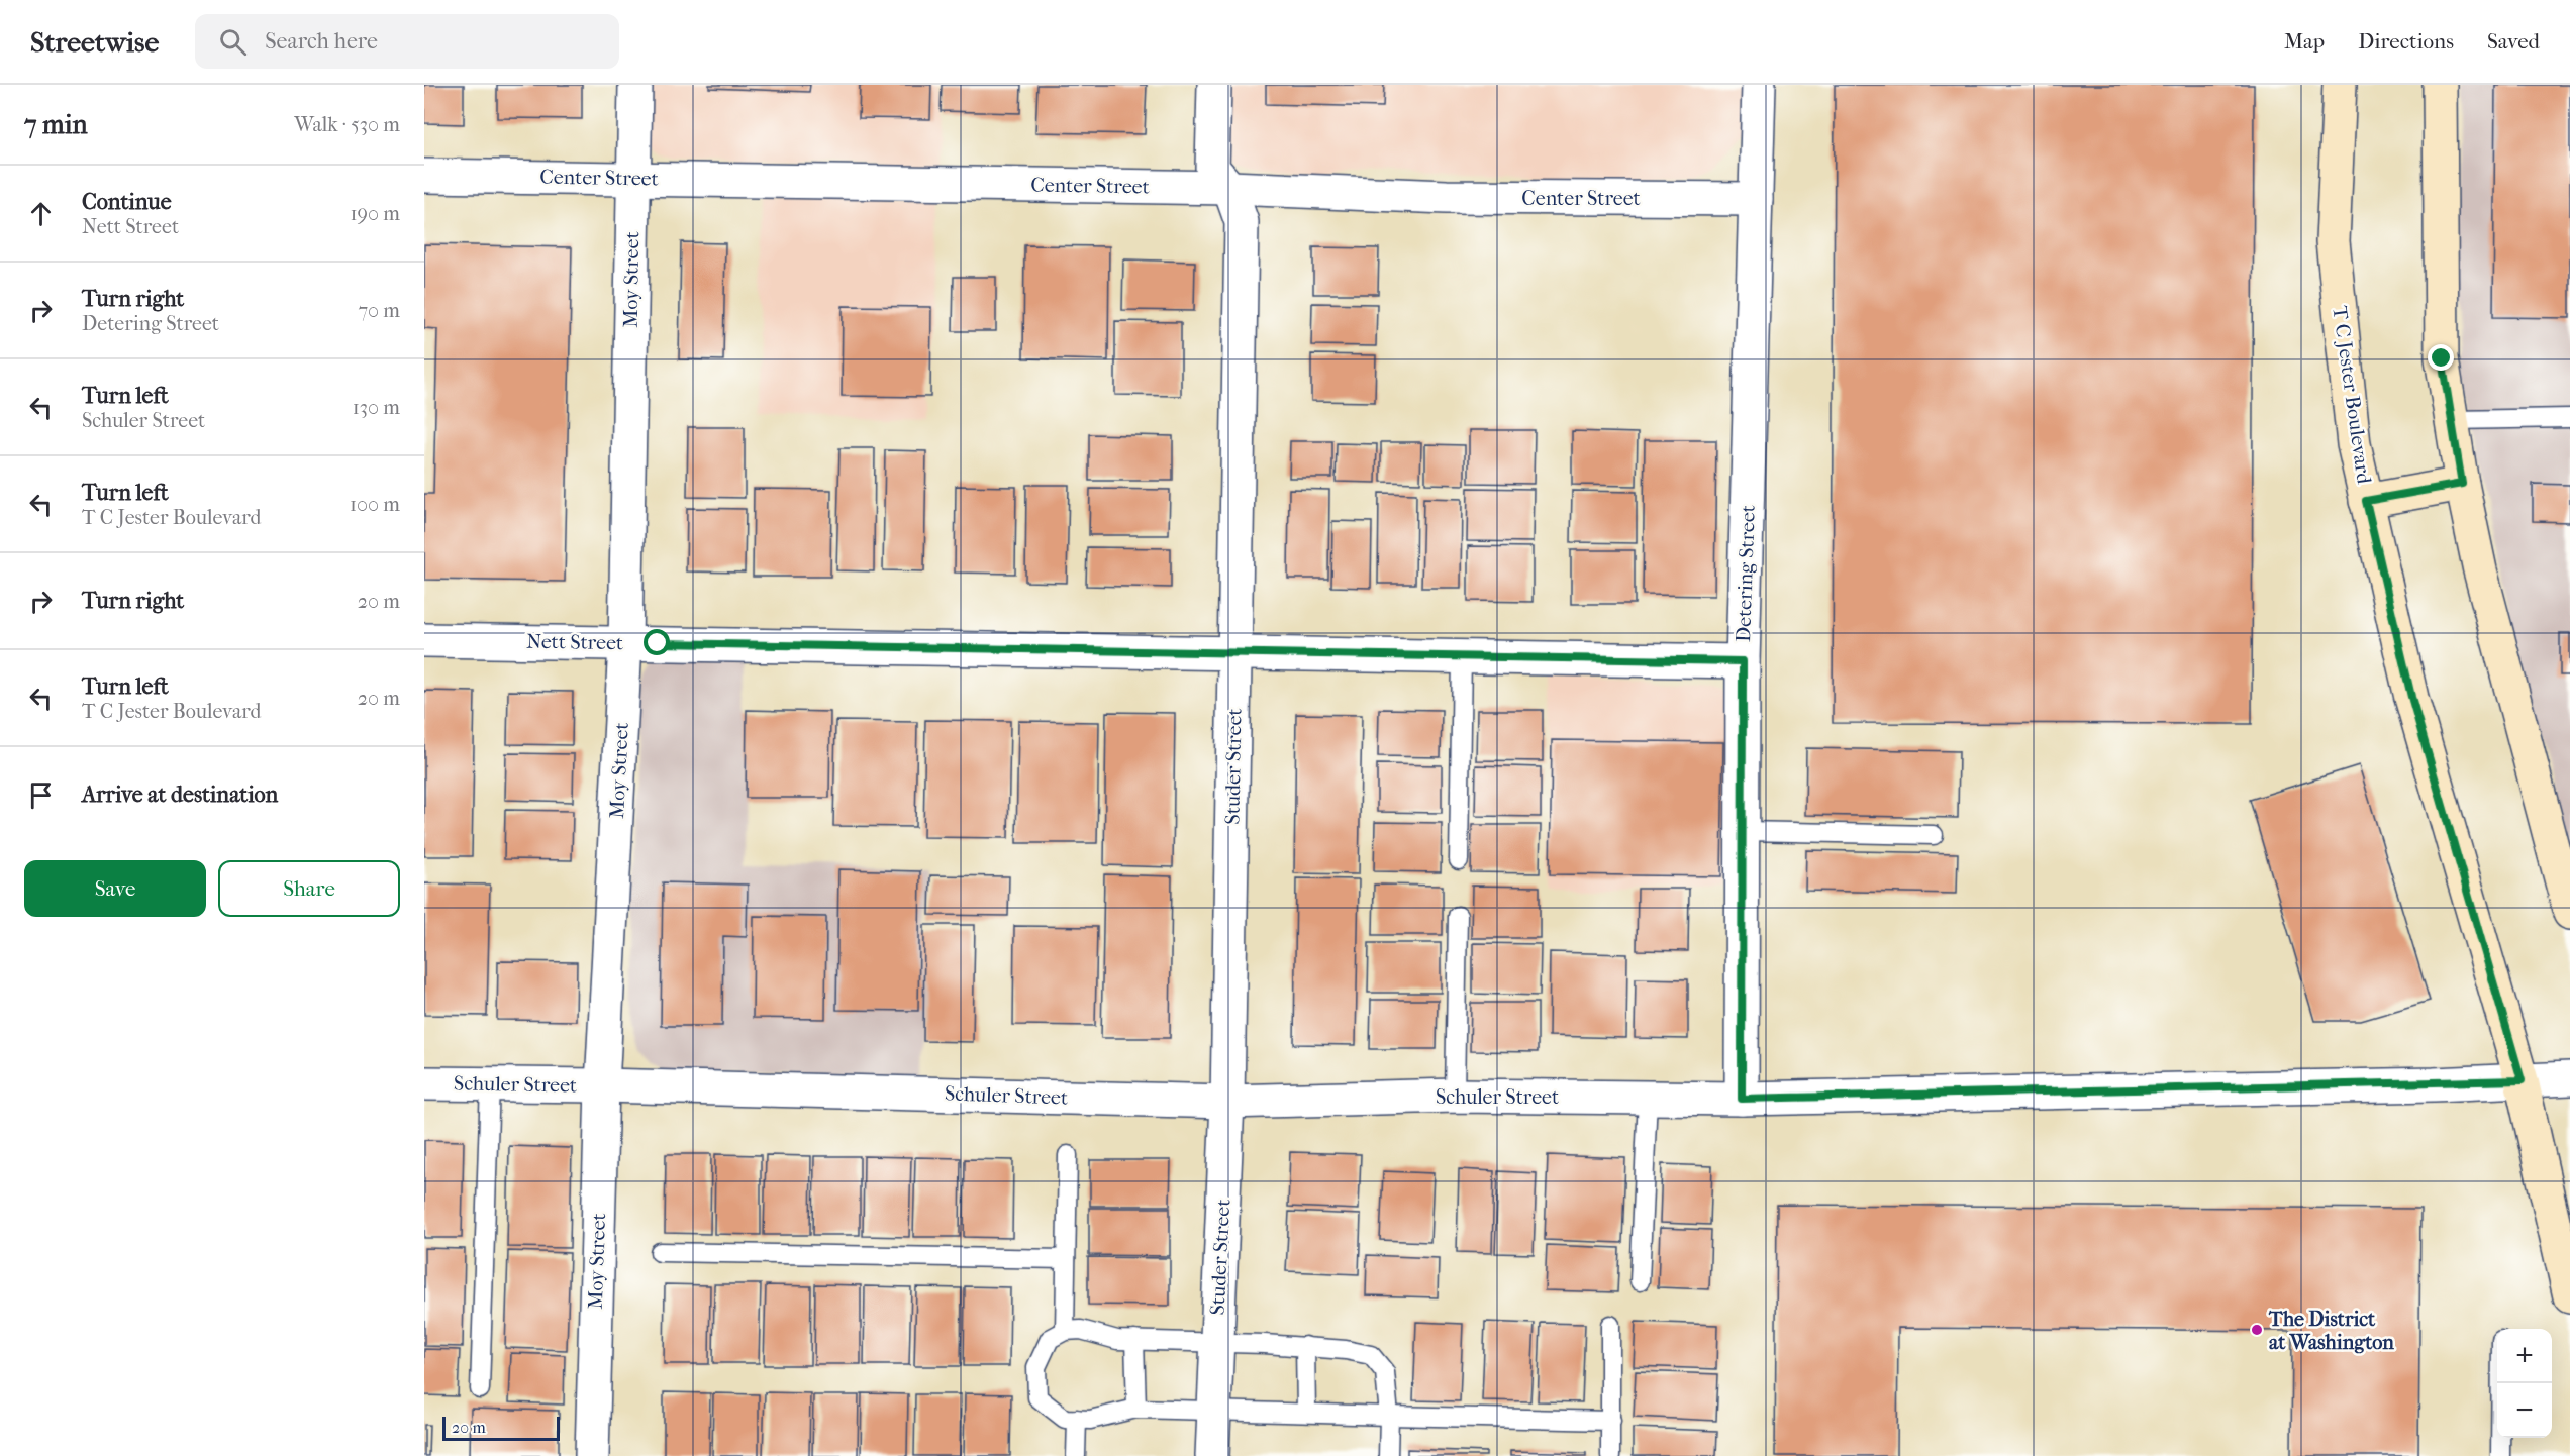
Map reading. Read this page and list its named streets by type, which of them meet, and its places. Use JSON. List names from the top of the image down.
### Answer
{
  "streets": {
    "main road": ["T C Jester Boulevard"],
    "street": [
      "Center Street",
      "Moy Street",
      "Detering Street",
      "Nett Street",
      "Studer Street",
      "Schuler Street"
    ]
  },
  "crossings": [
    ["Center Street", "Moy Street"],
    ["Center Street", "Detering Street"],
    ["Center Street", "Studer Street"],
    ["Moy Street", "Nett Street"],
    ["Moy Street", "Schuler Street"],
    ["T C Jester Boulevard", "Schuler Street"],
    ["Detering Street", "Nett Street"],
    ["Detering Street", "Schuler Street"],
    ["Nett Street", "Studer Street"],
    ["Studer Street", "Schuler Street"]
  ],
  "places": ["The District at Washington"],
  "scale_bar": "20 m",
  "page": {
    "header": "Streetwise",
    "search": "Search here",
    "nav": ["Map", "Directions", "Saved"],
    "heading": ["7 min", "Walk · 530 m"],
    "list": [
      ["Continue", "Nett Street", "190 m"],
      ["Turn right", "Detering Street", "70 m"],
      ["Turn left", "Schuler Street", "130 m"],
      ["Turn left", "T C Jester Boulevard", "100 m"],
      ["Turn right", "20 m"],
      ["Turn left", "T C Jester Boulevard", "20 m"],
      "Arrive at destination"
    ],
    "buttons": ["Save", "Share"],
    "map_buttons": ["+", "−"],
    "scale": "20 m"
  }
}
